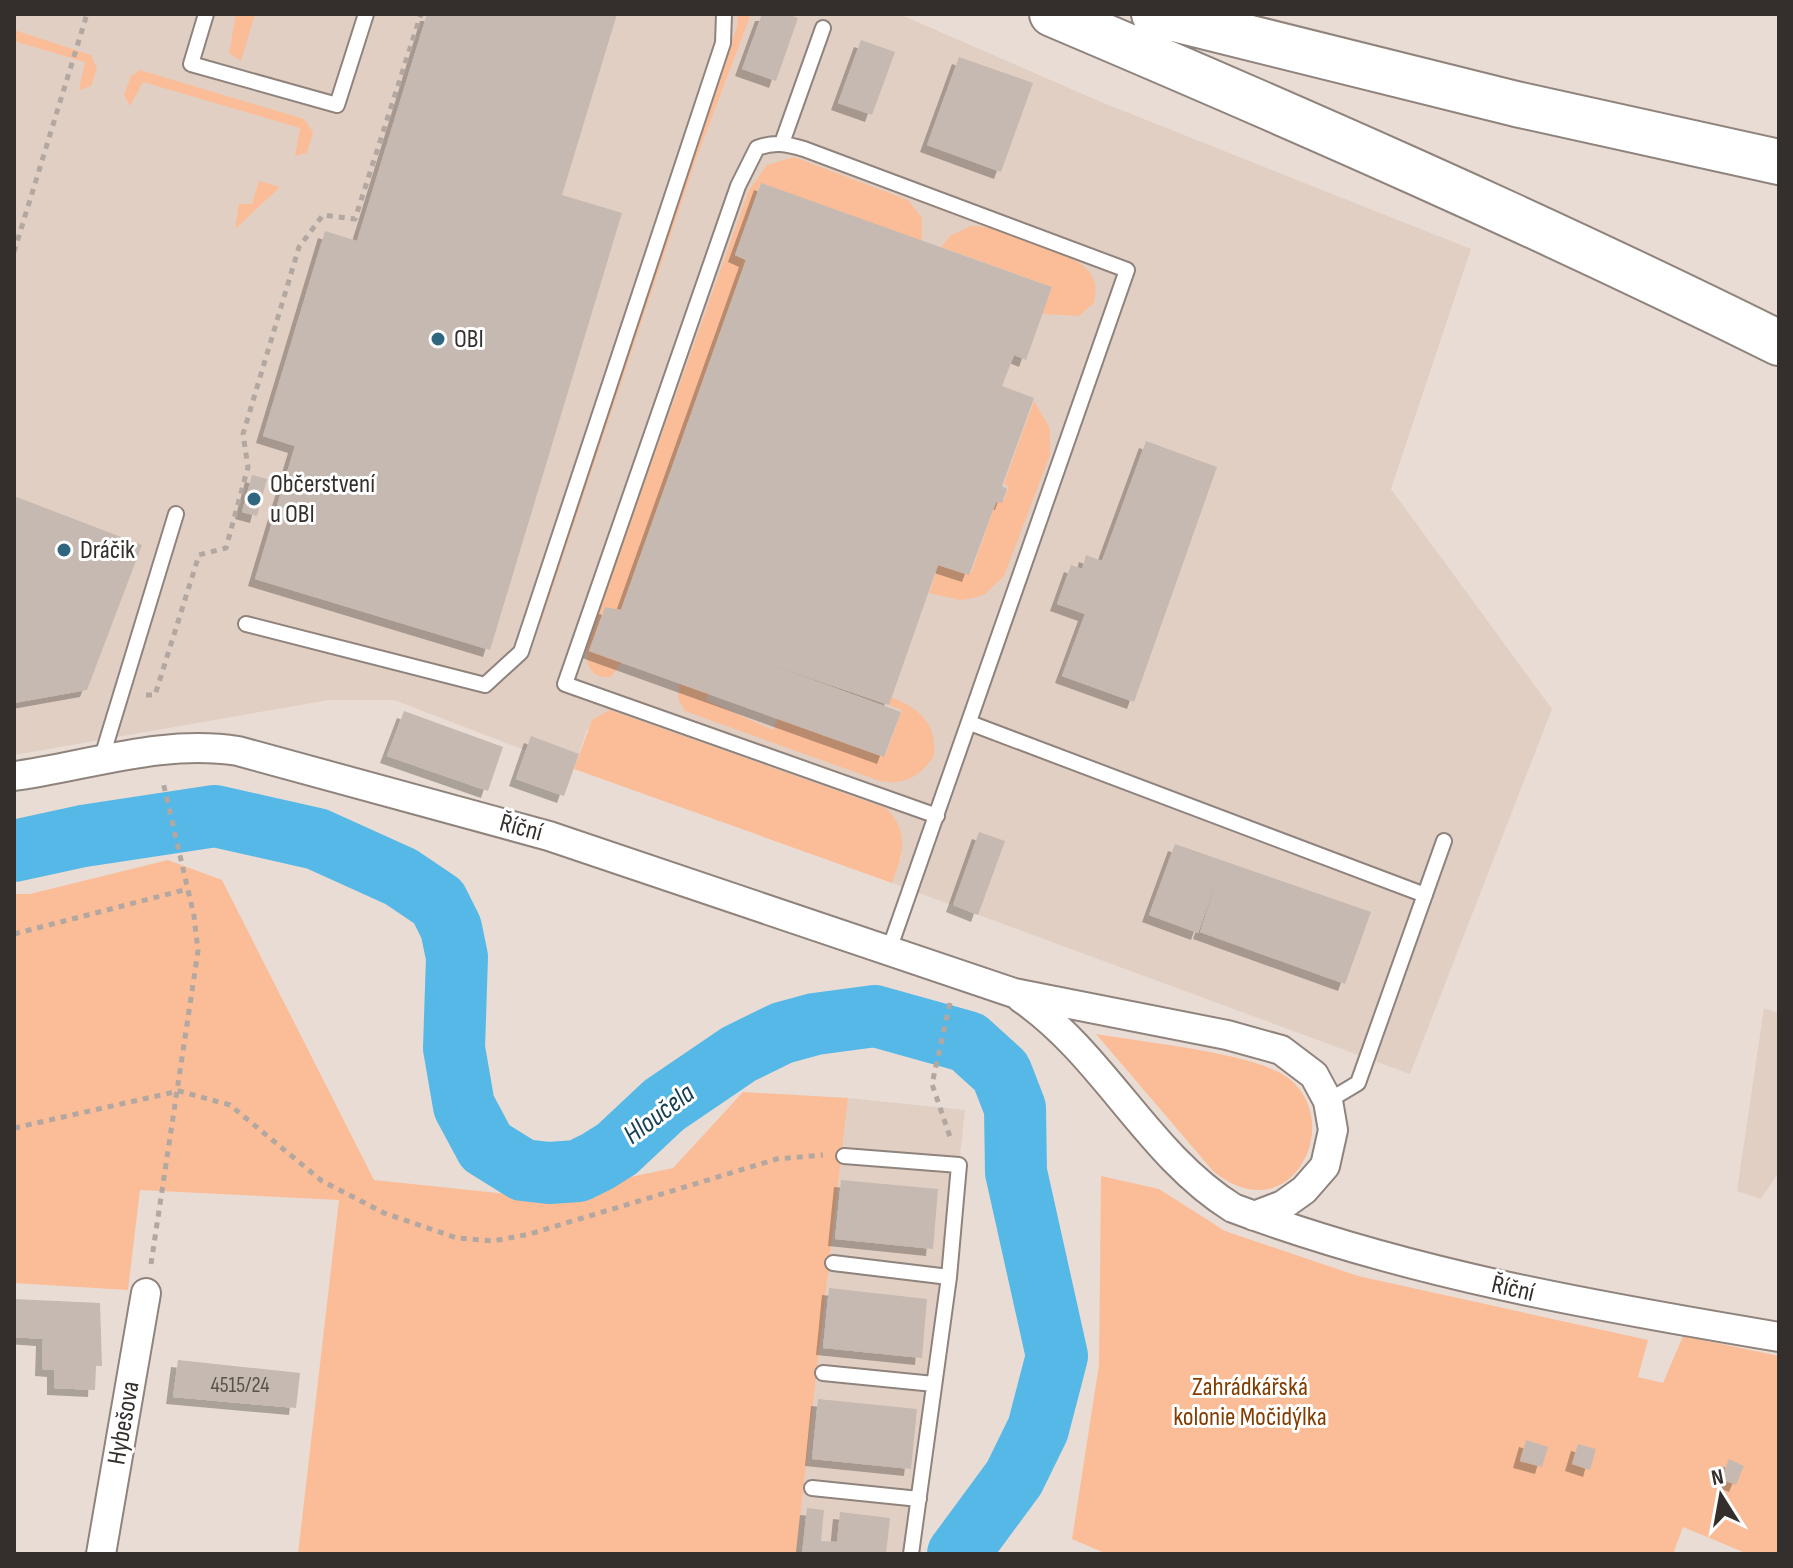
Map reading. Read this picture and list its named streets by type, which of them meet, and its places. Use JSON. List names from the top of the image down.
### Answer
{
  "streets": {
    "street": ["Říční", "Hybešova"]
  },
  "water": ["Hloučela"],
  "parks": ["Zahrádkářská kolonie Močidýlka"],
  "places": ["OBI", "Občerstvení u OBI", "Dráčik"],
  "house_numbers": ["4515/24"],
  "north": "top"
}
